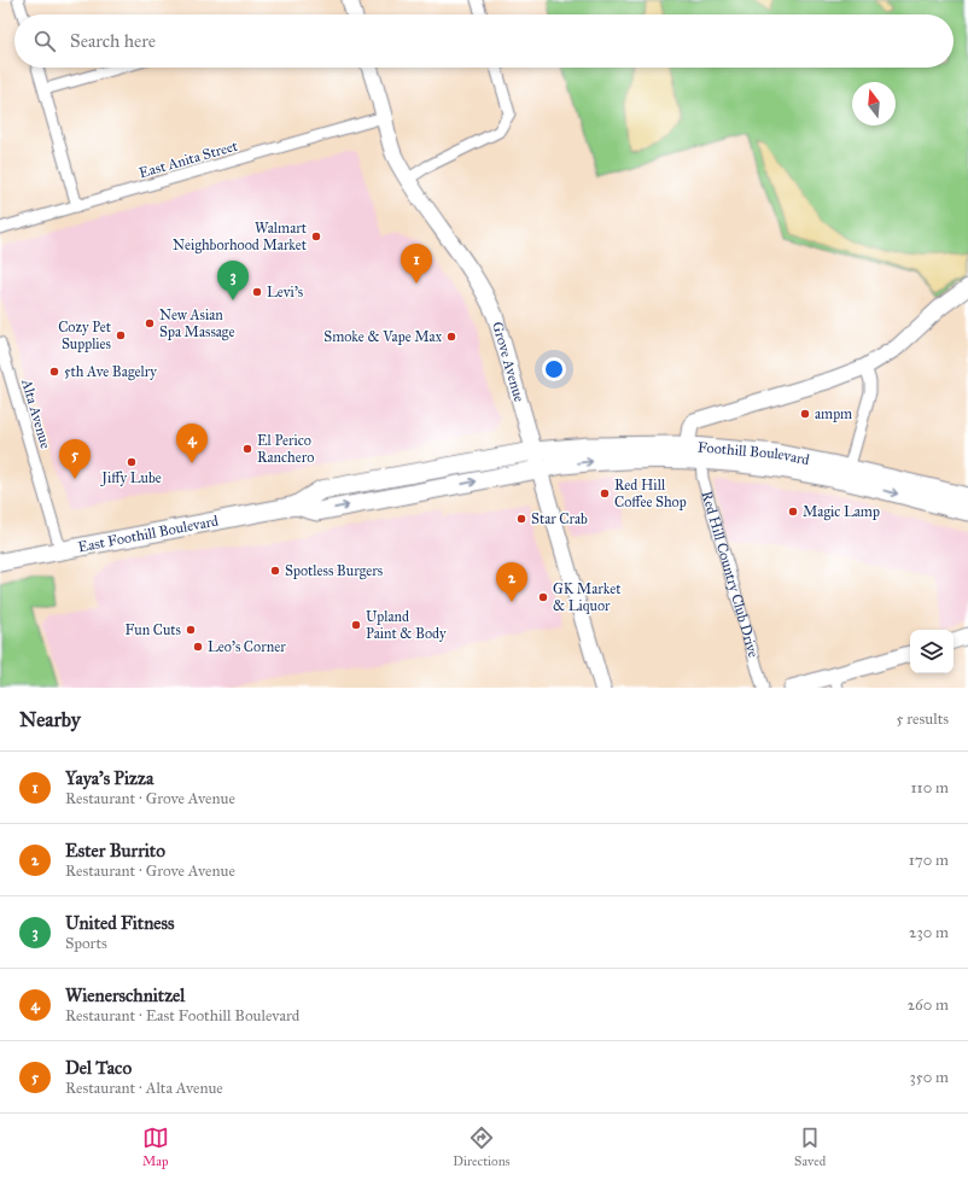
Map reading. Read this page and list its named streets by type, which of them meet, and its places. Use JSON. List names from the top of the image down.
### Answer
{
  "streets": {
    "main road": ["Foothill Boulevard", "East Foothill Boulevard"],
    "street": [
      "East Anita Street",
      "Grove Avenue",
      "Alta Avenue",
      "Red Hill Country Club Drive"
    ]
  },
  "crossings": [
    ["East Anita Street", "Grove Avenue"],
    ["Grove Avenue", "Foothill Boulevard"],
    ["Grove Avenue", "East Foothill Boulevard"],
    ["Alta Avenue", "East Foothill Boulevard"],
    ["Foothill Boulevard", "East Foothill Boulevard"],
    ["Foothill Boulevard", "Red Hill Country Club Drive"]
  ],
  "places": [
    "Walmart Neighborhood Market",
    "Levi's",
    "New Asian Spa Massage",
    "Cozy Pet Supplies",
    "Smoke & Vape Max",
    "5th Ave Bagelry",
    "ampm",
    "El Perico Ranchero",
    "Jiffy Lube",
    "Red Hill Coffee Shop",
    "Magic Lamp",
    "Star Crab",
    "Spotless Burgers",
    "GK Market & Liquor",
    "Upland Paint & Body",
    "Fun Cuts",
    "Leo's Corner"
  ],
  "north": "top",
  "page": {
    "search": "Search here",
    "pins": [
      "1",
      "3",
      "4",
      "5",
      "2"
    ],
    "heading": ["Nearby", "5 results"],
    "list": [
      {
        "mark": "1",
        "name": "Yaya's Pizza",
        "note": "Restaurant · Grove Avenue",
        "value": "110 m"
      },
      {
        "mark": "2",
        "name": "Ester Burrito",
        "note": "Restaurant · Grove Avenue",
        "value": "170 m"
      },
      {
        "mark": "3",
        "name": "United Fitness",
        "note": "Sports",
        "value": "230 m"
      },
      {
        "mark": "4",
        "name": "Wienerschnitzel",
        "note": "Restaurant · East Foothill Boulevard",
        "value": "260 m"
      },
      {
        "mark": "5",
        "name": "Del Taco",
        "note": "Restaurant · Alta Avenue",
        "value": "350 m"
      }
    ],
    "nav": ["Map", "Directions", "Saved"]
  }
}
